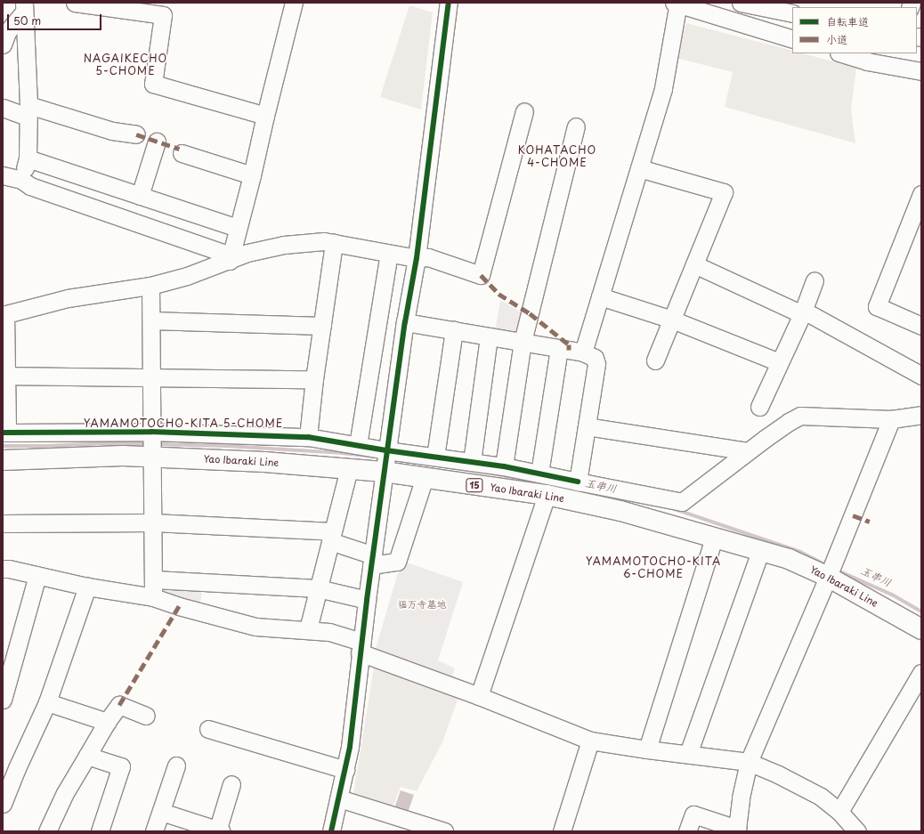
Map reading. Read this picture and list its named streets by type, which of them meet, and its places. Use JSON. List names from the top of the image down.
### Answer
{
  "streets": {
    "main road": ["Yao Ibaraki Line", "15"]
  },
  "districts": [
    "NAGAIKECHO 5-CHOME",
    "KOHATACHO 4-CHOME",
    "YAMAMOTOCHO-KITA 5-CHOME",
    "YAMAMOTOCHO-KITA 6-CHOME"
  ],
  "water": ["玉串川"],
  "parks": ["福万寺墓地"],
  "legend": ["自転車道", "小道"],
  "scale_bar": "50 m"
}
